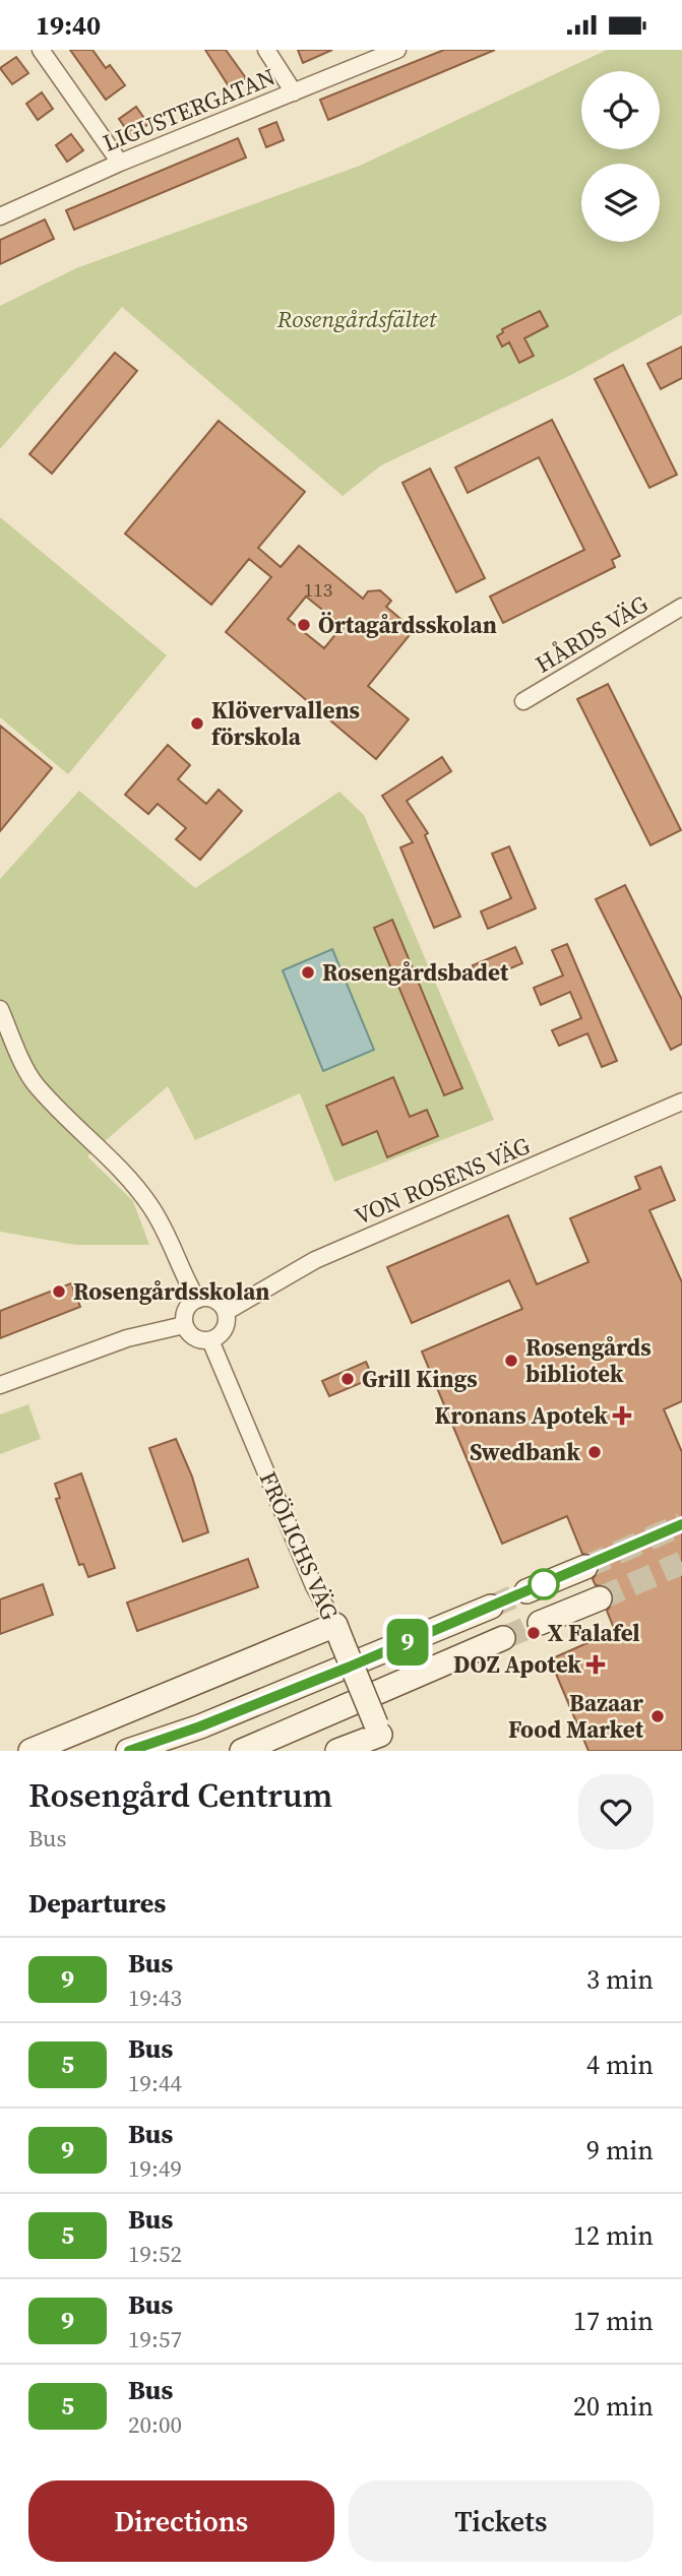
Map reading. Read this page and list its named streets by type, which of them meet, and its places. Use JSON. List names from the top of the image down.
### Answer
{
  "streets": {
    "main road": ["FRÖLICHS VÄG"],
    "street": ["LIGUSTERGATAN", "HÅRDS VÄG", "VON ROSENS VÄG"]
  },
  "crossings": [
    ["VON ROSENS VÄG", "FRÖLICHS VÄG"]
  ],
  "parks": ["Rosengårdsfältet"],
  "places": {
    "other": [
      "Örtagårdsskolan",
      "Klövervallens förskola",
      "Rosengårdsbadet",
      "Rosengårdsskolan",
      "Rosengårds bibliotek",
      "Grill Kings",
      "Swedbank",
      "X Falafel",
      "Bazaar Food Market"
    ],
    "health": ["Kronans Apotek", "DOZ Apotek"]
  },
  "lines": ["bus line 9"],
  "house_numbers": ["113"],
  "page": {
    "status": "19:40",
    "on_map": "9",
    "heading": [
      ["Rosengård Centrum", "Bus"],
      "Departures"
    ],
    "list": [
      {
        "mark": "9",
        "name": "Bus",
        "note": "19:43",
        "value": "3 min"
      },
      {
        "mark": "5",
        "name": "Bus",
        "note": "19:44",
        "value": "4 min"
      },
      {
        "mark": "9",
        "name": "Bus",
        "note": "19:49",
        "value": "9 min"
      },
      {
        "mark": "5",
        "name": "Bus",
        "note": "19:52",
        "value": "12 min"
      },
      {
        "mark": "9",
        "name": "Bus",
        "note": "19:57",
        "value": "17 min"
      },
      {
        "mark": "5",
        "name": "Bus",
        "note": "20:00",
        "value": "20 min"
      }
    ],
    "buttons": ["Directions", "Tickets"]
  }
}
